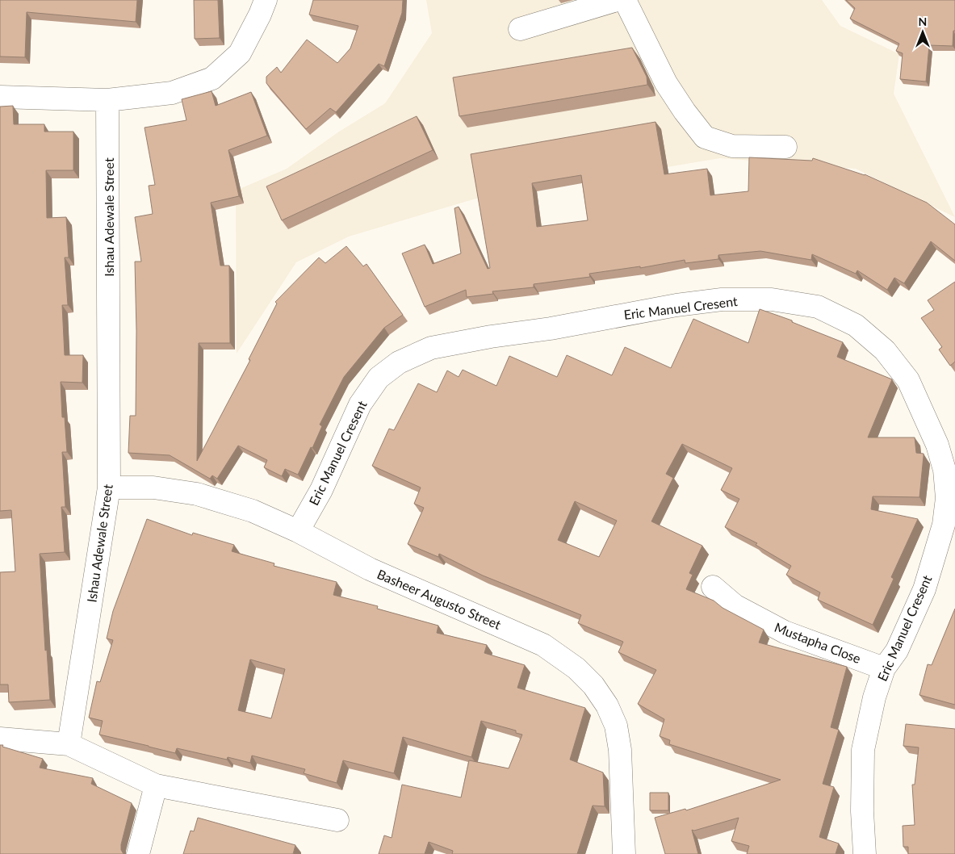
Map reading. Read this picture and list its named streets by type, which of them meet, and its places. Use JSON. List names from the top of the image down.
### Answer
{
  "streets": {
    "street": [
      "Ishau Adewale Street",
      "Eric Manuel Cresent",
      "Basheer Augusto Street",
      "Mustapha Close"
    ]
  },
  "crossings": [
    ["Ishau Adewale Street", "Basheer Augusto Street"],
    ["Eric Manuel Cresent", "Basheer Augusto Street"],
    ["Eric Manuel Cresent", "Mustapha Close"]
  ],
  "north": "top"
}
